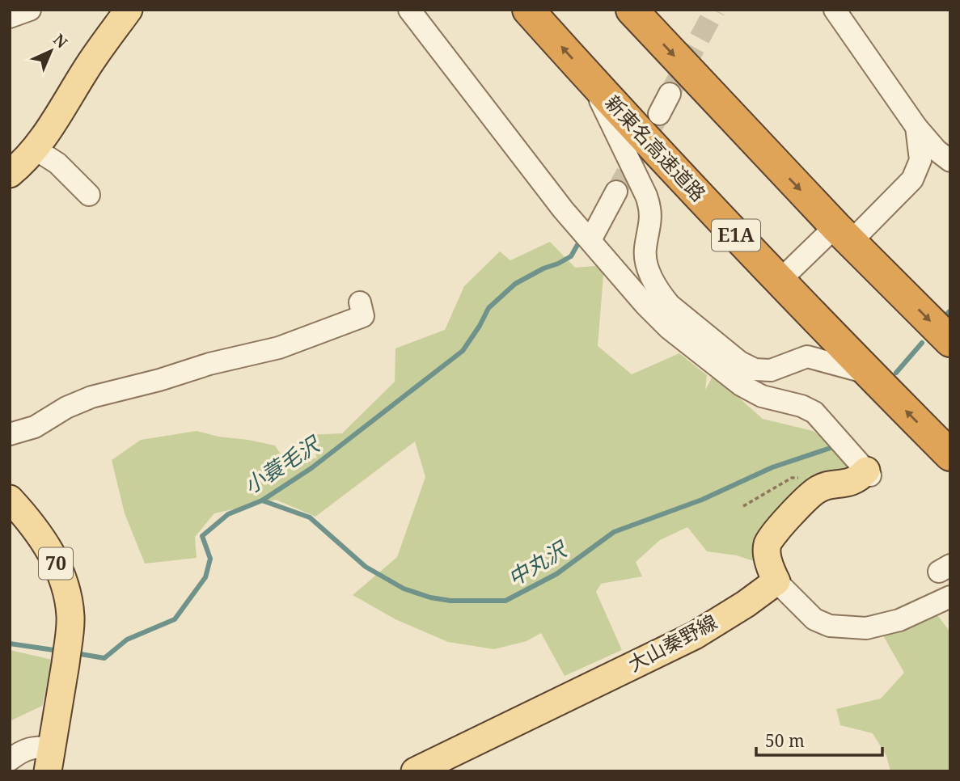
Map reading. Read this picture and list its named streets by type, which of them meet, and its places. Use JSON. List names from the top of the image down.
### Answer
{
  "streets": {
    "highway": ["新東名高速道路", "E1A"],
    "main road": ["70", "大山秦野線"]
  },
  "water": ["小蓑毛沢", "中丸沢"],
  "scale_bar": "50 m",
  "north": "top right"
}
